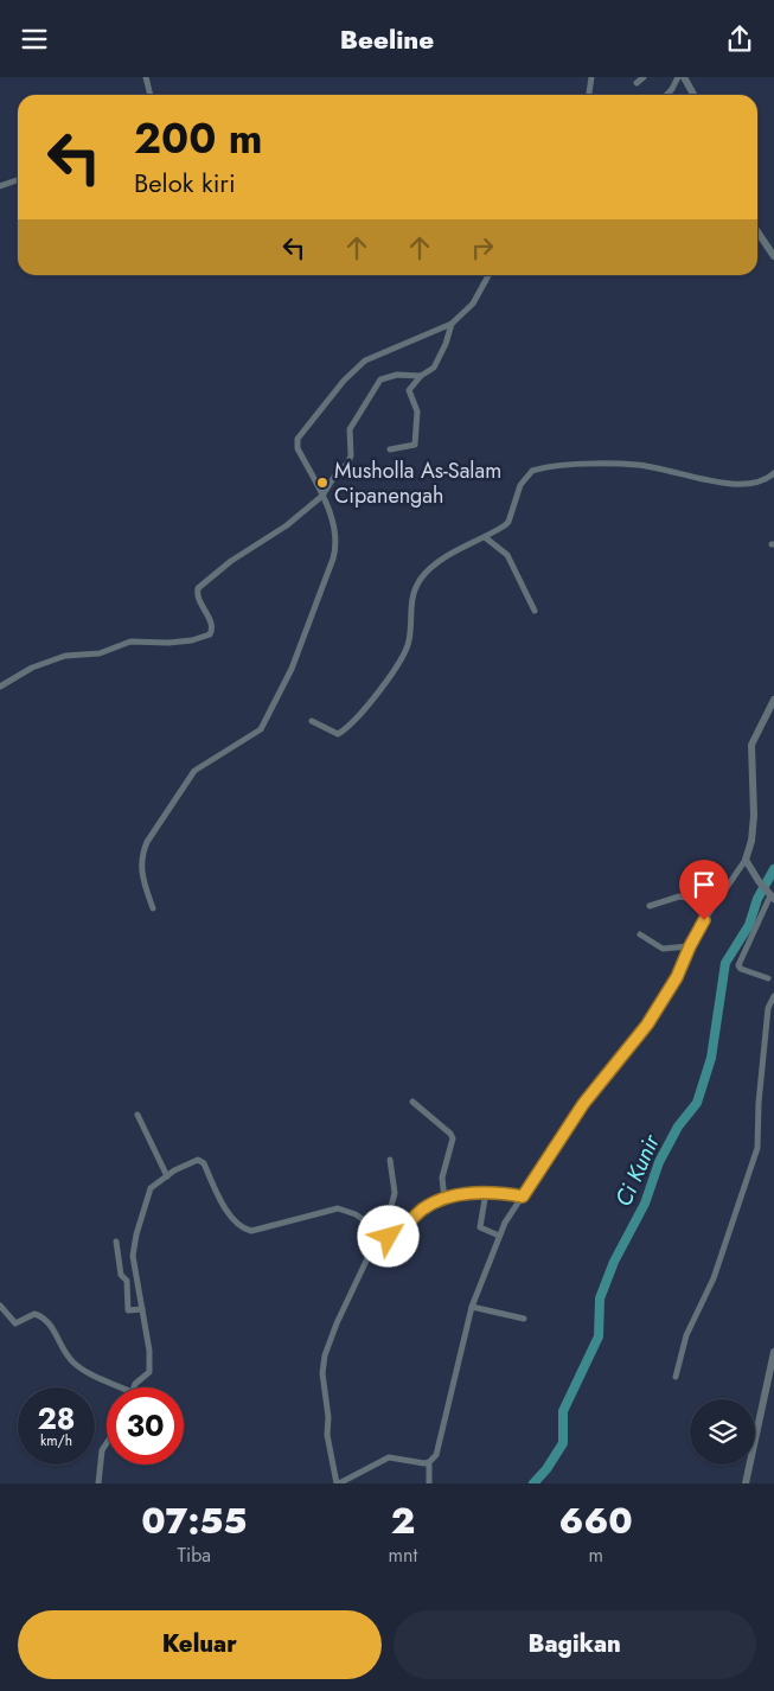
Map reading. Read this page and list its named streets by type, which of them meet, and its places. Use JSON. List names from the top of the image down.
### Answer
{
  "water": ["Ci Kunir"],
  "places": ["Musholla As-Salam Cipanengah"],
  "page": {
    "header": "Beeline",
    "turn": ["200 m", "Belok kiri"],
    "speed": "28 km/h",
    "limit": "30",
    "eta": [
      "07:55",
      "Tiba",
      "2",
      "mnt",
      "660",
      "m"
    ],
    "buttons": ["Keluar", "Bagikan"]
  }
}
